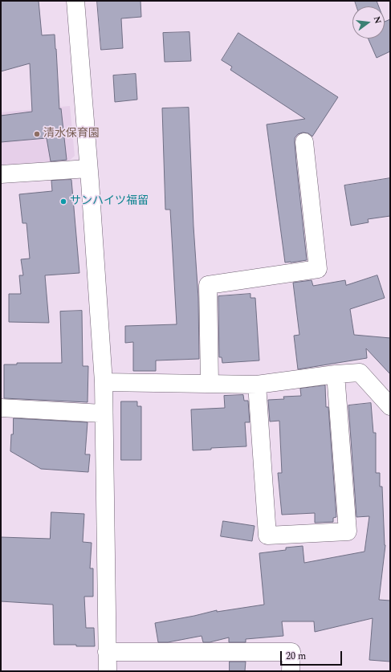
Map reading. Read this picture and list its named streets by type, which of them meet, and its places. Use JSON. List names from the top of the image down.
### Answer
{
  "places": ["清水保育園", "サンハイツ福留"],
  "scale_bar": "20 m",
  "north": "right"
}
